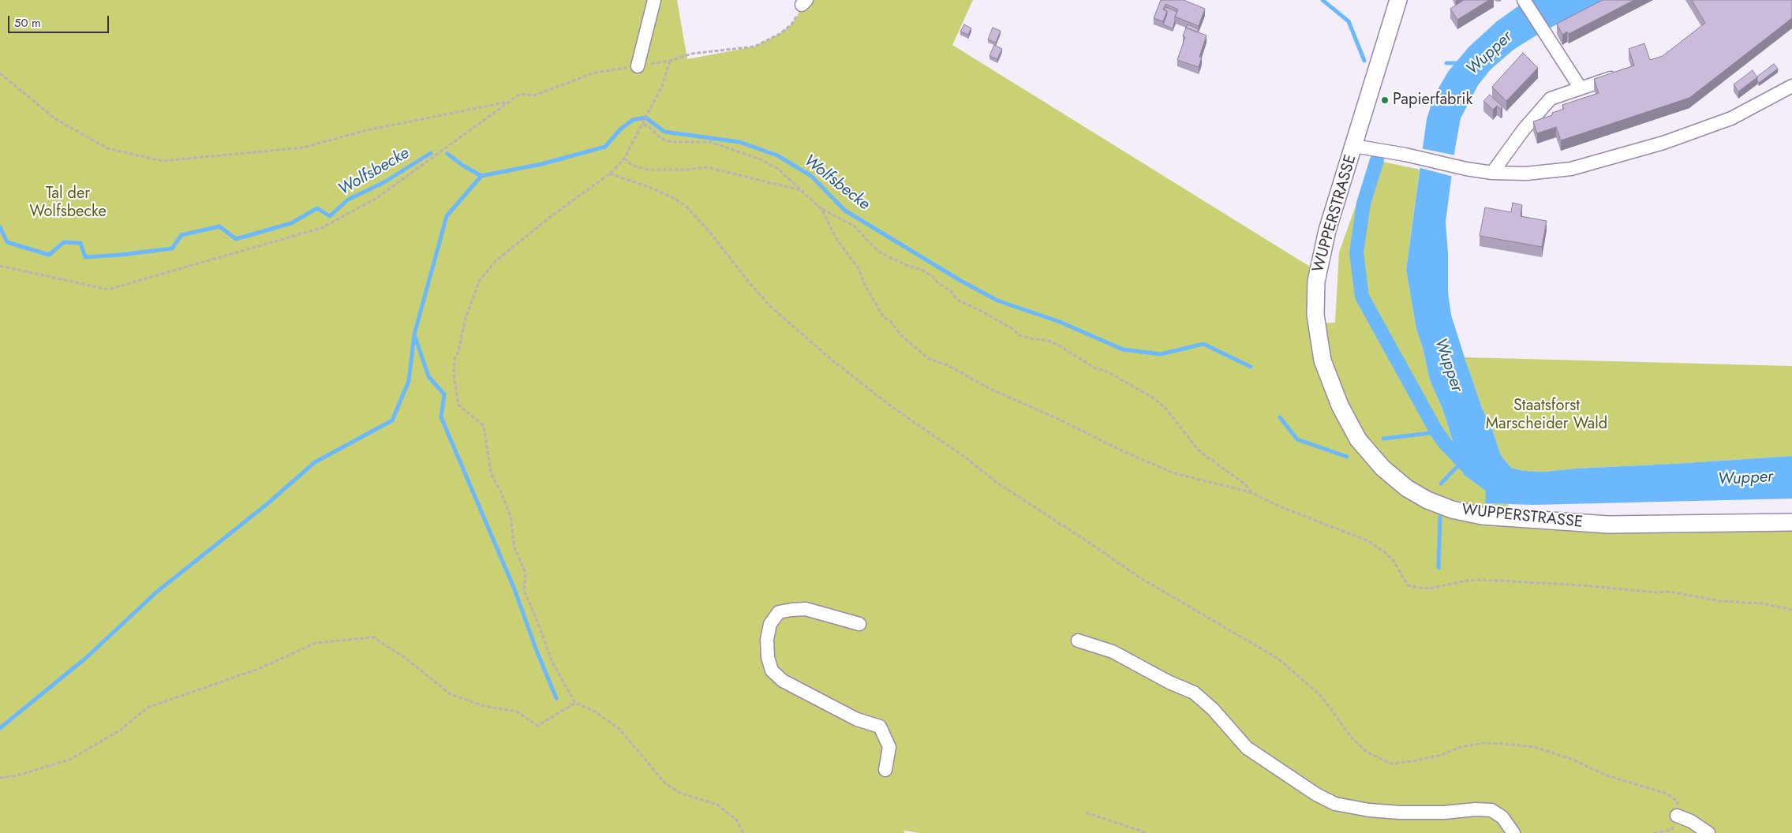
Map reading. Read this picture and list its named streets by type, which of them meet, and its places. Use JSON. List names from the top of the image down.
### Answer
{
  "streets": {
    "main road": ["WUPPERSTRASSE"]
  },
  "water": ["Wupper", "Wolfsbecke"],
  "parks": ["Tal der Wolfsbecke", "Staatsforst Marscheider Wald"],
  "places": ["Papierfabrik"],
  "scale_bar": "50 m"
}
